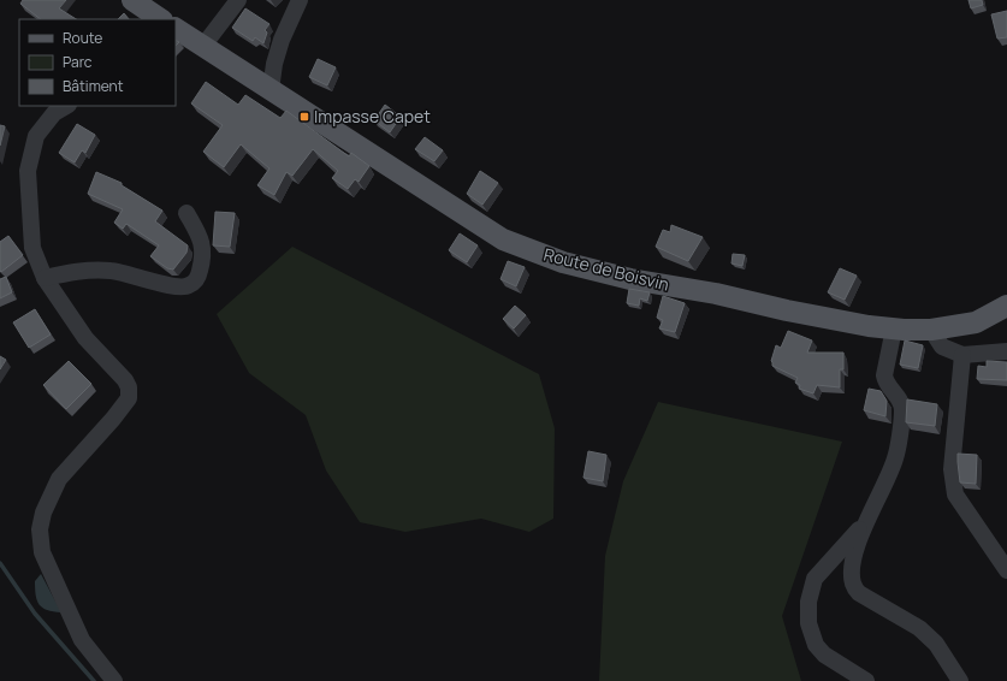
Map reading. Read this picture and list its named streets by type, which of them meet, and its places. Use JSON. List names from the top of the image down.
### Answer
{
  "streets": {
    "main road": ["Route de Boisvin"]
  },
  "places": {
    "transit": ["Impasse Capet"]
  },
  "legend": ["Route", "Parc", "Bâtiment"]
}
